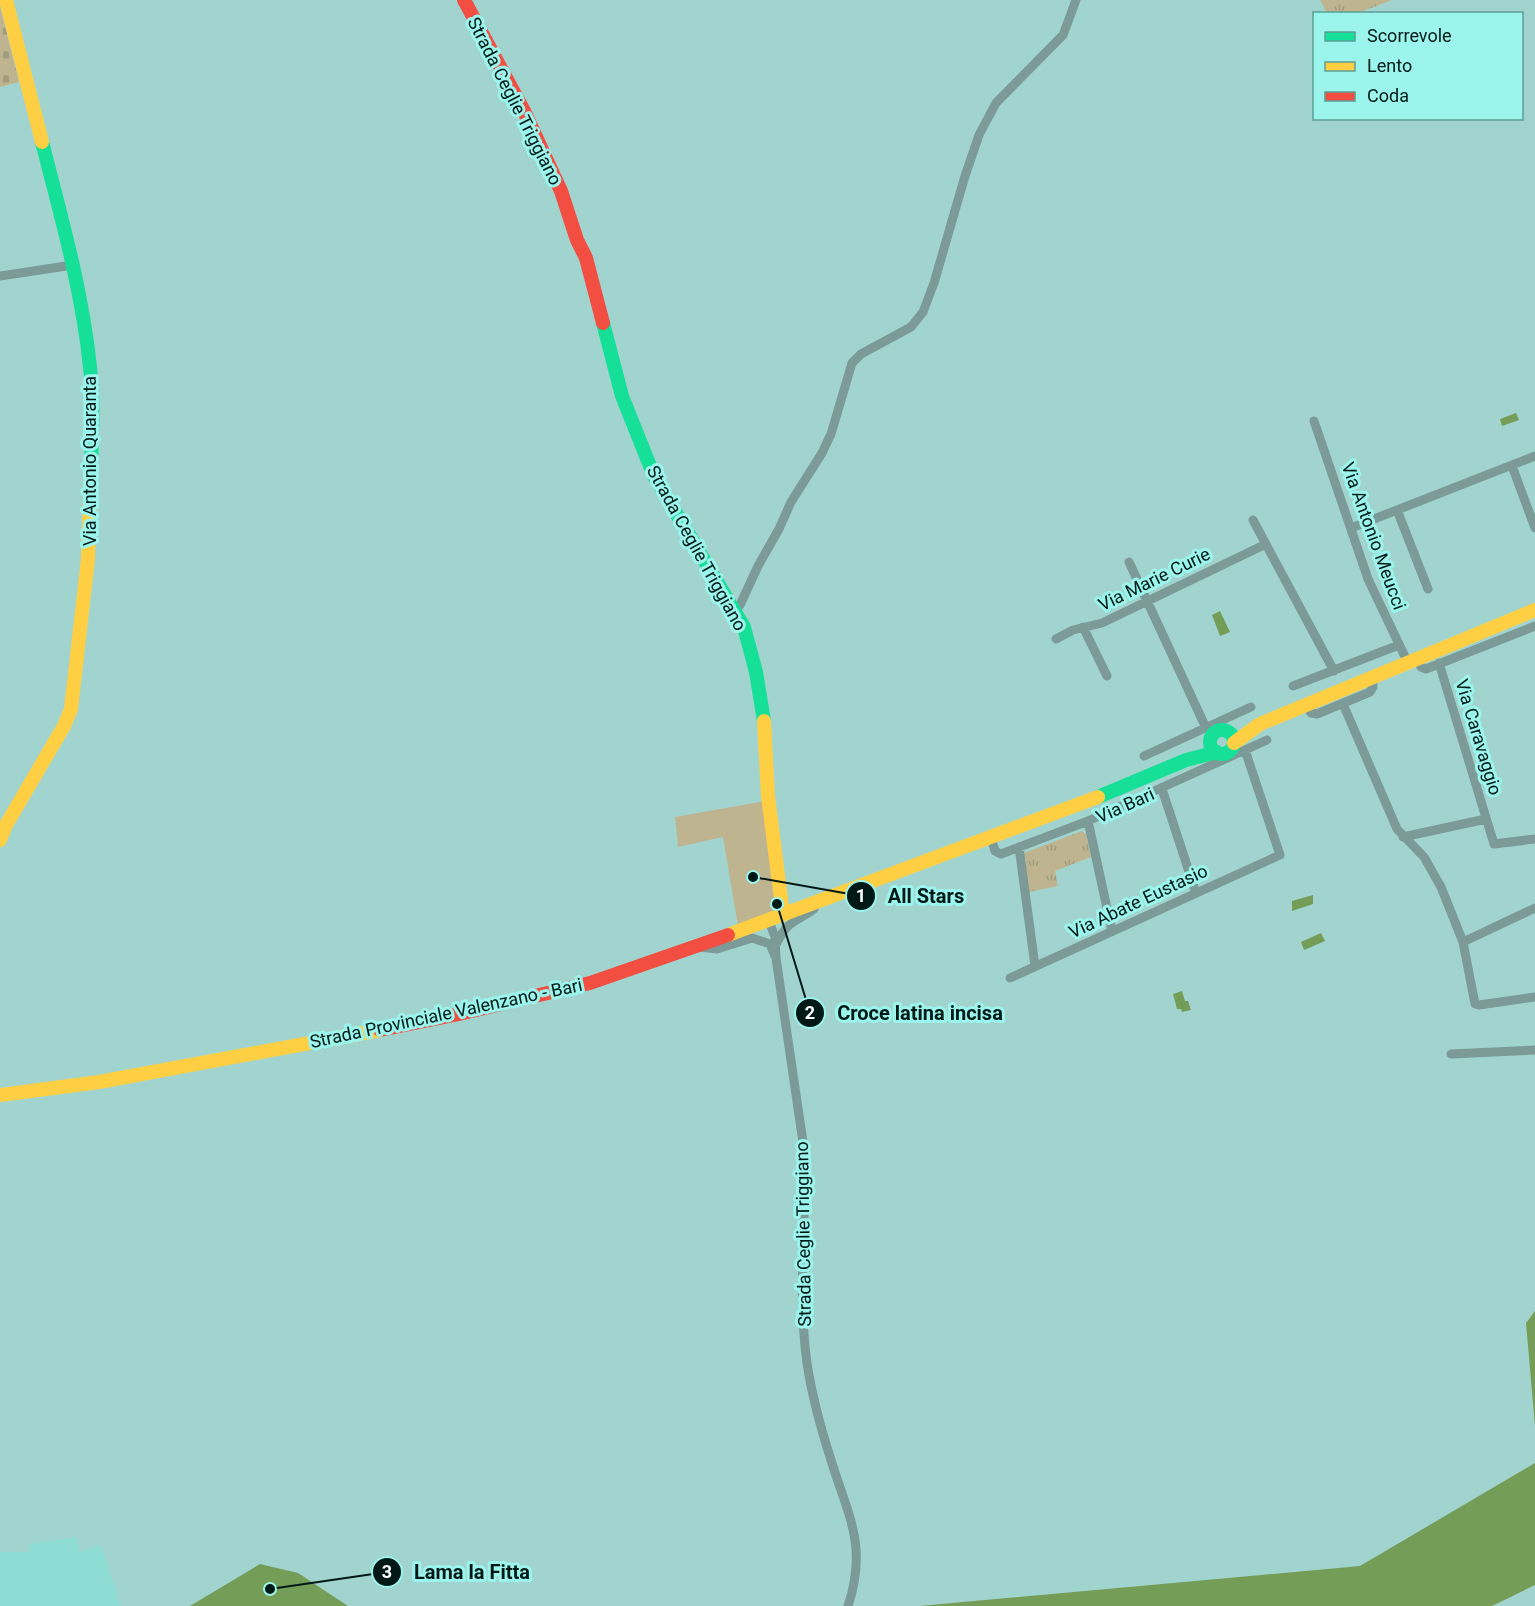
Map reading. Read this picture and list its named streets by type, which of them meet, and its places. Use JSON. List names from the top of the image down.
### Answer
{
  "streets": {
    "street": [
      "Strada Ceglie Triggiano",
      "Via Antonio Quaranta",
      "Via Antonio Meucci",
      "Via Marie Curie",
      "Via Caravaggio",
      "Via Bari",
      "Via Abate Eustasio",
      "Strada Provinciale Valenzano - Bari"
    ]
  },
  "crossings": [
    ["Strada Ceglie Triggiano", "Strada Provinciale Valenzano - Bari"],
    ["Via Antonio Meucci", "Via Bari"],
    ["Via Bari", "Via Abate Eustasio"],
    ["Via Bari", "Strada Provinciale Valenzano - Bari"]
  ],
  "places": ["All Stars", "Croce latina incisa", "Lama la Fitta"],
  "legend": ["Scorrevole", "Lento", "Coda"]
}
